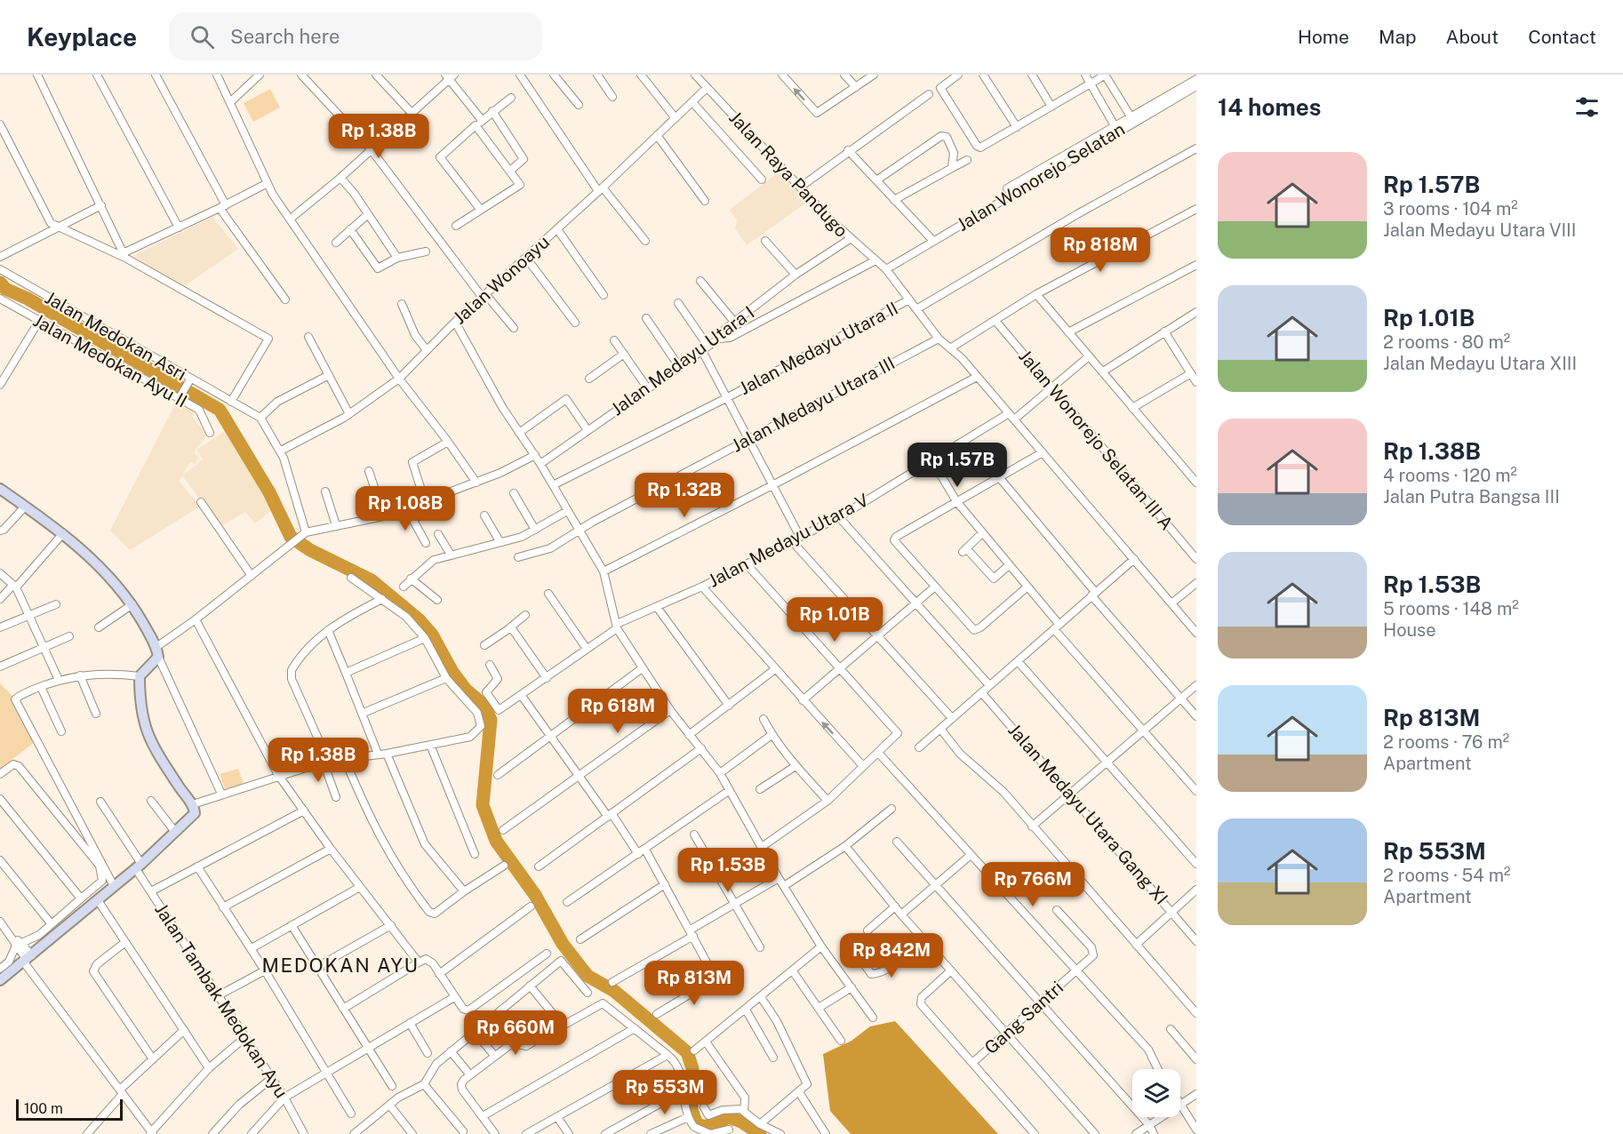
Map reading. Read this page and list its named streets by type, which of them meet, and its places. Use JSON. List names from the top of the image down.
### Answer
{
  "streets": {
    "street": [
      "Jalan Raya Pandugo",
      "Jalan Wonorejo Selatan",
      "Jalan Wonoayu",
      "Jalan Medokan Asri",
      "Jalan Medayu Utara II",
      "Jalan Medokan Ayu II",
      "Jalan Medayu Utara I",
      "Jalan Medayu Utara III",
      "Jalan Wonorejo Selatan III A",
      "Jalan Medayu Utara V",
      "Jalan Medayu Utara Gang XI",
      "Jalan Tambak Medokan Ayu",
      "Gang Santri"
    ]
  },
  "crossings": [
    ["Jalan Raya Pandugo", "Jalan Wonorejo Selatan"],
    ["Jalan Raya Pandugo", "Jalan Wonoayu"],
    ["Jalan Raya Pandugo", "Jalan Medayu Utara II"],
    ["Jalan Raya Pandugo", "Jalan Medayu Utara I"],
    ["Jalan Raya Pandugo", "Jalan Medayu Utara III"],
    ["Jalan Raya Pandugo", "Jalan Medayu Utara V"],
    ["Jalan Medayu Utara II", "Jalan Medayu Utara I"],
    ["Jalan Medayu Utara II", "Jalan Medayu Utara III"],
    ["Jalan Medayu Utara II", "Jalan Medayu Utara V"]
  ],
  "districts": ["MEDOKAN AYU"],
  "scale_bar": "100 m",
  "page": {
    "header": "Keyplace",
    "search": "Search here",
    "nav": [
      "Home",
      "Map",
      "About",
      "Contact"
    ],
    "heading": "14 homes",
    "price": [
      "Rp 1.38B",
      "Rp 818M",
      "Rp 1.57B",
      "Rp 1.32B",
      "Rp 1.08B",
      "Rp 1.01B",
      "Rp 618M",
      "Rp 1.38B",
      "Rp 1.53B",
      "Rp 766M",
      "Rp 842M",
      "Rp 813M",
      "Rp 660M",
      "Rp 553M"
    ],
    "list": [
      {
        "name": "Rp 1.57B",
        "note": "3 rooms · 104 m² · Jalan Medayu Utara VIII"
      },
      {
        "name": "Rp 1.01B",
        "note": "2 rooms · 80 m² · Jalan Medayu Utara XIII"
      },
      {
        "name": "Rp 1.38B",
        "note": "4 rooms · 120 m² · Jalan Putra Bangsa III"
      },
      {
        "name": "Rp 1.53B",
        "note": "5 rooms · 148 m² · House"
      },
      {
        "name": "Rp 813M",
        "note": "2 rooms · 76 m² · Apartment"
      },
      {
        "name": "Rp 553M",
        "note": "2 rooms · 54 m² · Apartment"
      }
    ],
    "scale": "100 m"
  }
}
